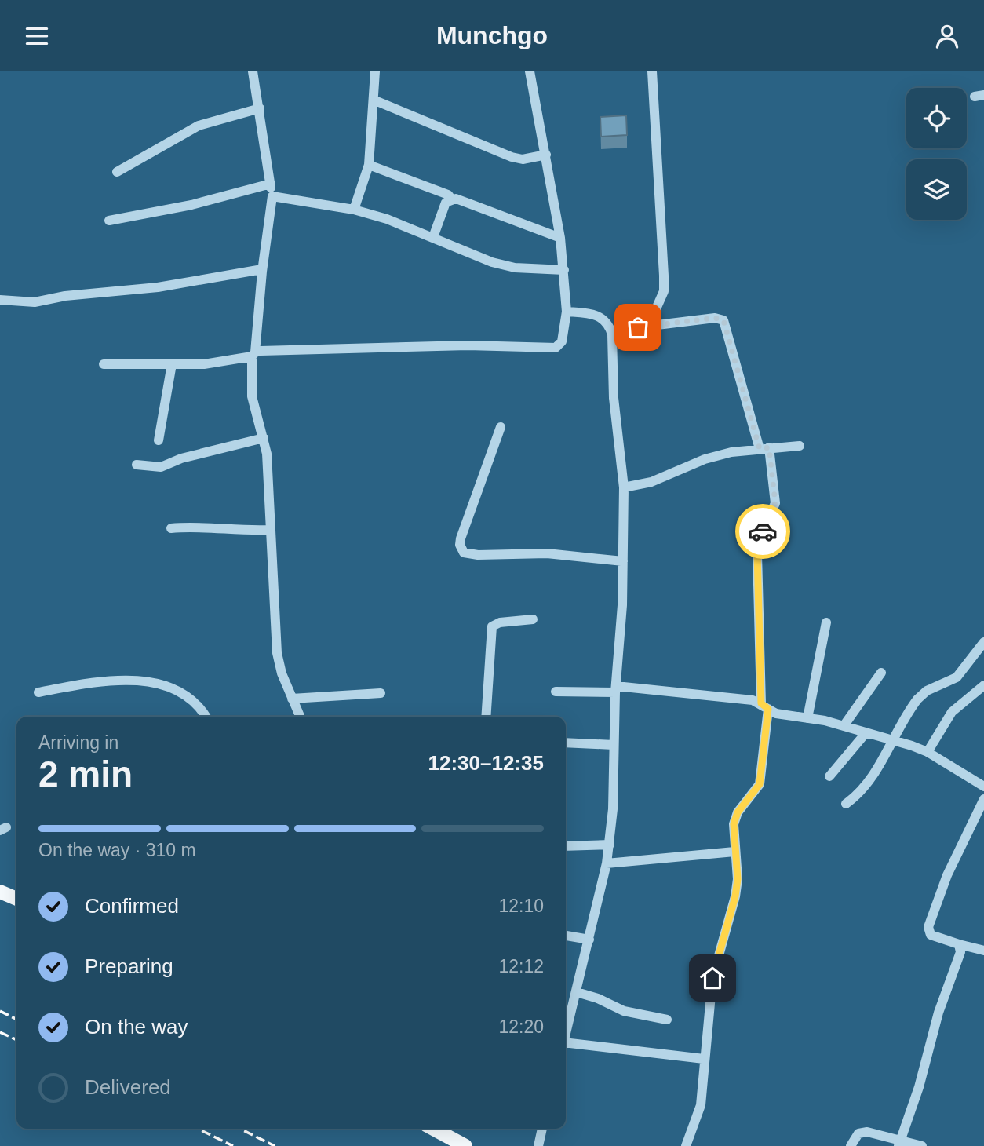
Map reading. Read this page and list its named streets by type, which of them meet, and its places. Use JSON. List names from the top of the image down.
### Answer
{
  "page": {
    "header": "Munchgo",
    "heading": ["2 min", "Arriving in", "12:30–12:35"],
    "bar": "On the way · 310 m",
    "list": [
      ["Confirmed", "12:10"],
      ["Preparing", "12:12"],
      ["On the way", "12:20"],
      "Delivered"
    ]
  }
}
